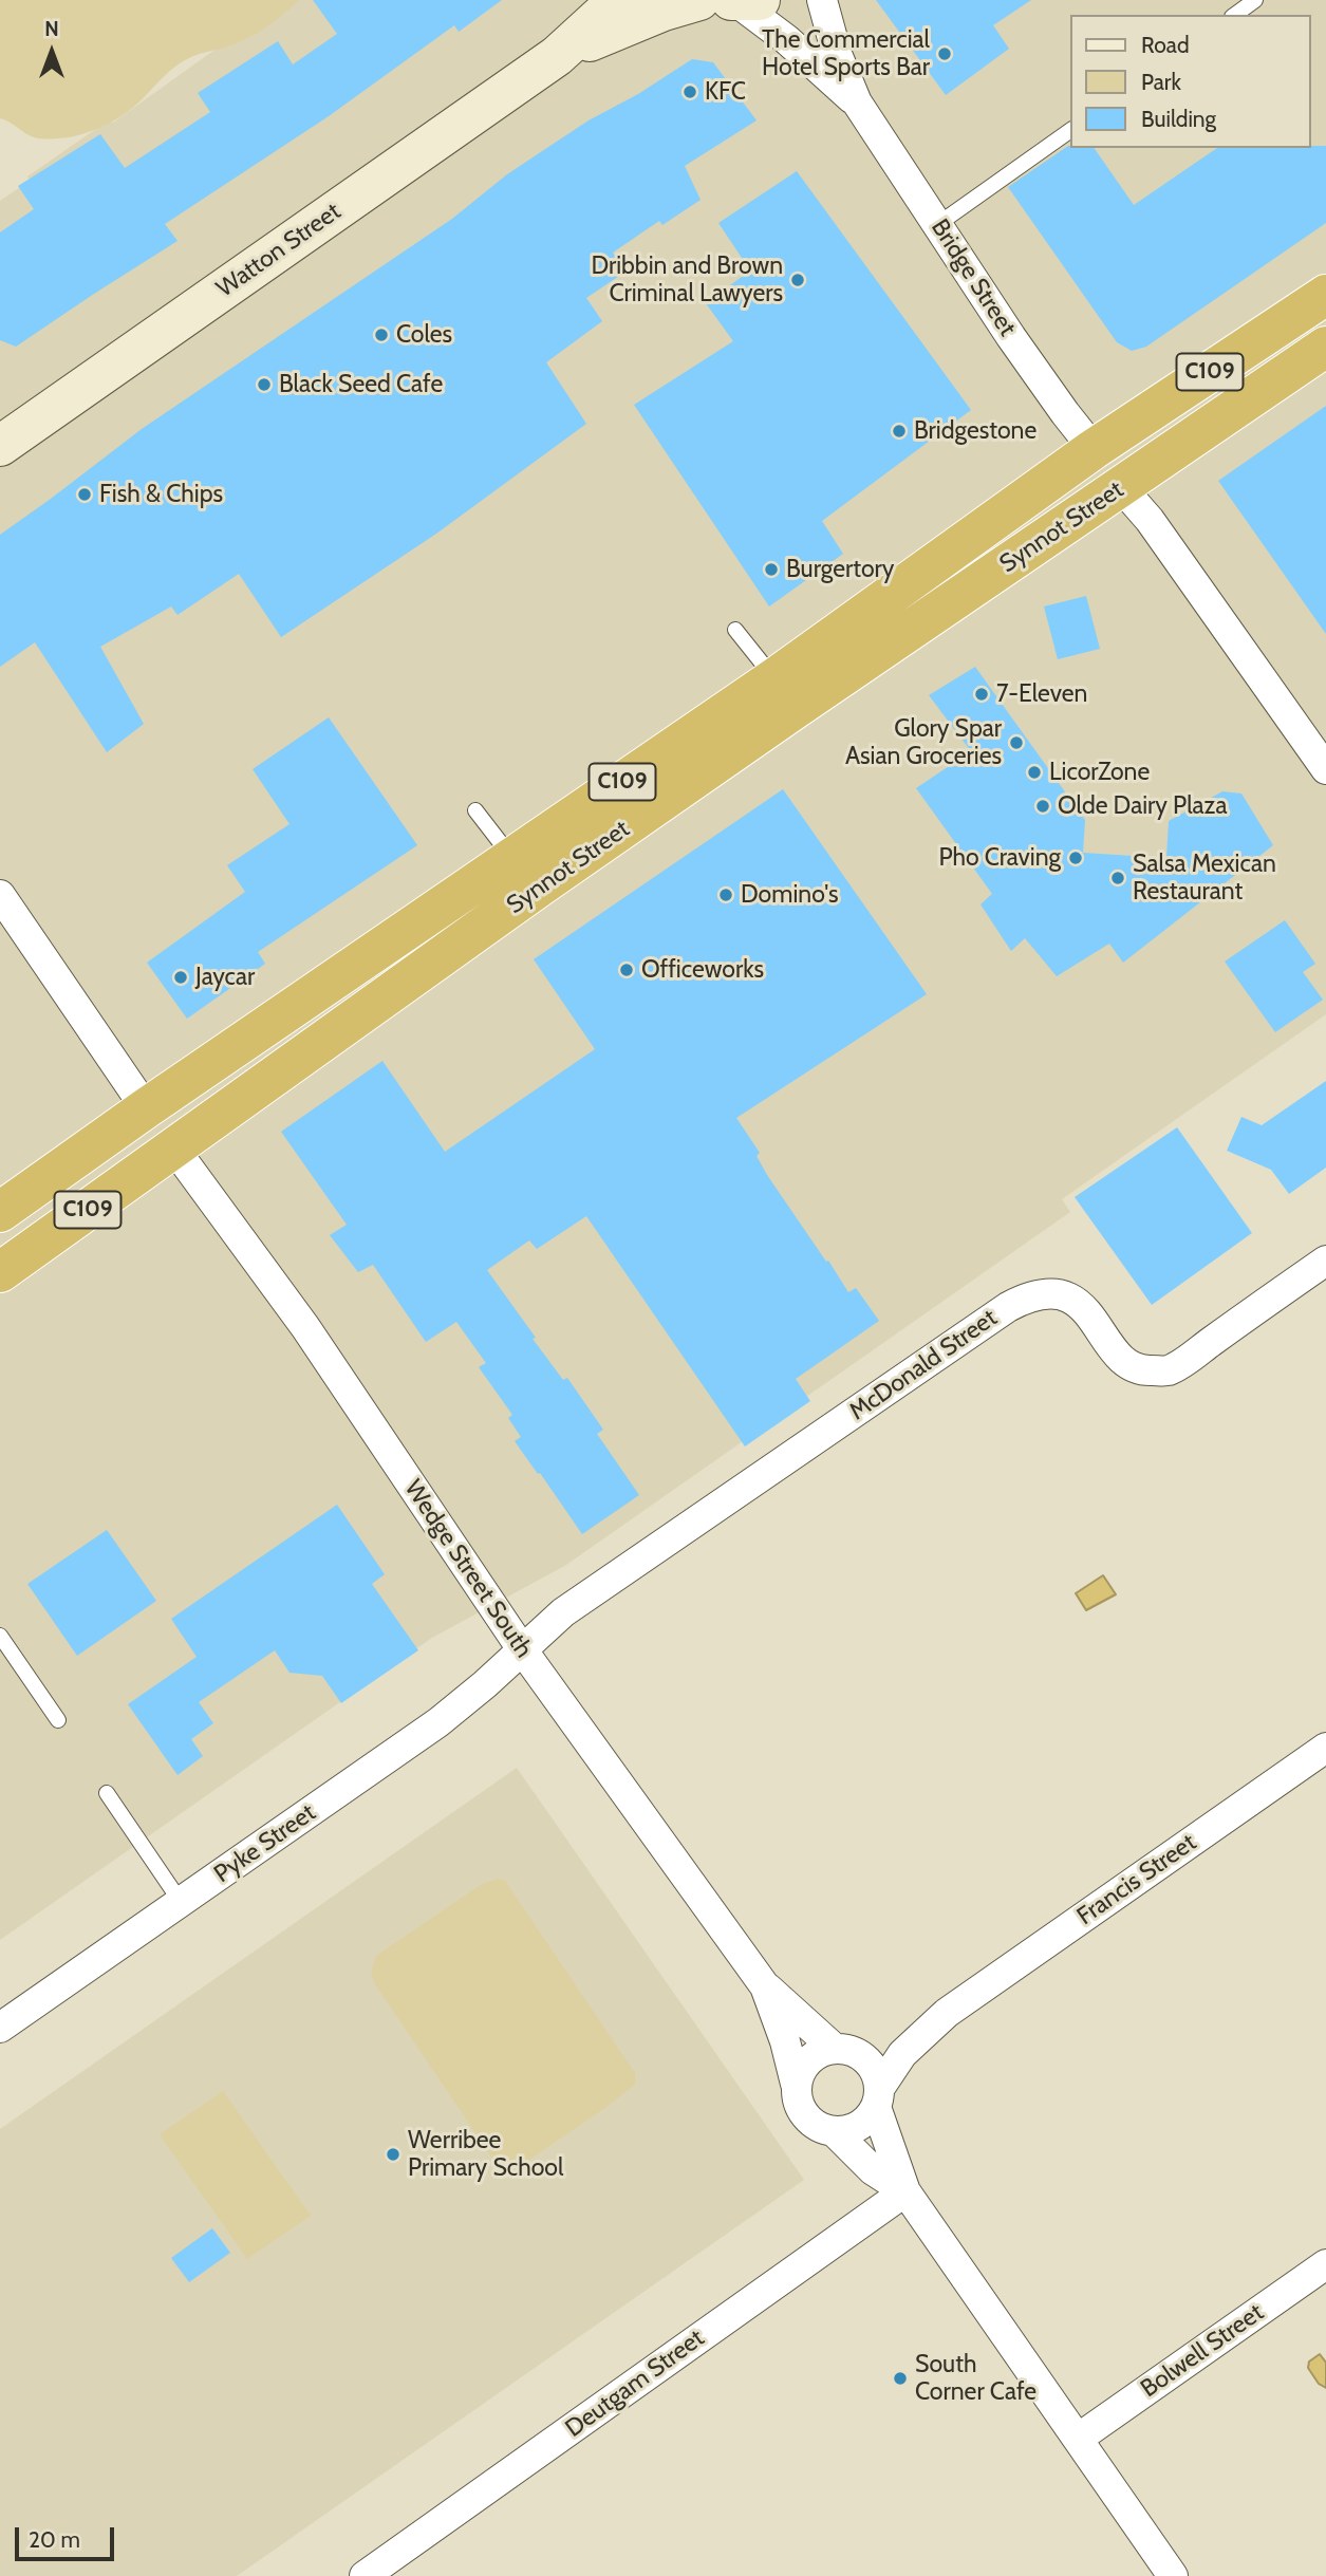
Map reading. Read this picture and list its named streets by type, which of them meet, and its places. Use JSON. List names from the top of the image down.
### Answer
{
  "streets": {
    "highway": ["C109", "Synnot Street"],
    "street": [
      "Watton Street",
      "Bridge Street",
      "McDonald Street",
      "Wedge Street South",
      "Pyke Street",
      "Francis Street",
      "Bolwell Street",
      "Deutgam Street"
    ]
  },
  "crossings": [
    ["Watton Street", "Bridge Street"],
    ["Bridge Street", "Synnot Street"],
    ["Synnot Street", "Wedge Street South"],
    ["McDonald Street", "Wedge Street South"],
    ["McDonald Street", "Pyke Street"],
    ["Wedge Street South", "Pyke Street"],
    ["Wedge Street South", "Francis Street"]
  ],
  "places": [
    "The Commercial Hotel Sports Bar",
    "KFC",
    "Dribbin and Brown Criminal Lawyers",
    "Coles",
    "Black Seed Cafe",
    "Bridgestone",
    "Fish & Chips",
    "Burgertory",
    "7-Eleven",
    "Glory Spar Asian Groceries",
    "LicorZone",
    "Olde Dairy Plaza",
    "Pho Craving",
    "Salsa Mexican Restaurant",
    "Domino's",
    "Officeworks",
    "Jaycar",
    "Werribee Primary School",
    "South Corner Cafe"
  ],
  "legend": ["Road", "Park", "Building"],
  "scale_bar": "20 m",
  "north": "top"
}
